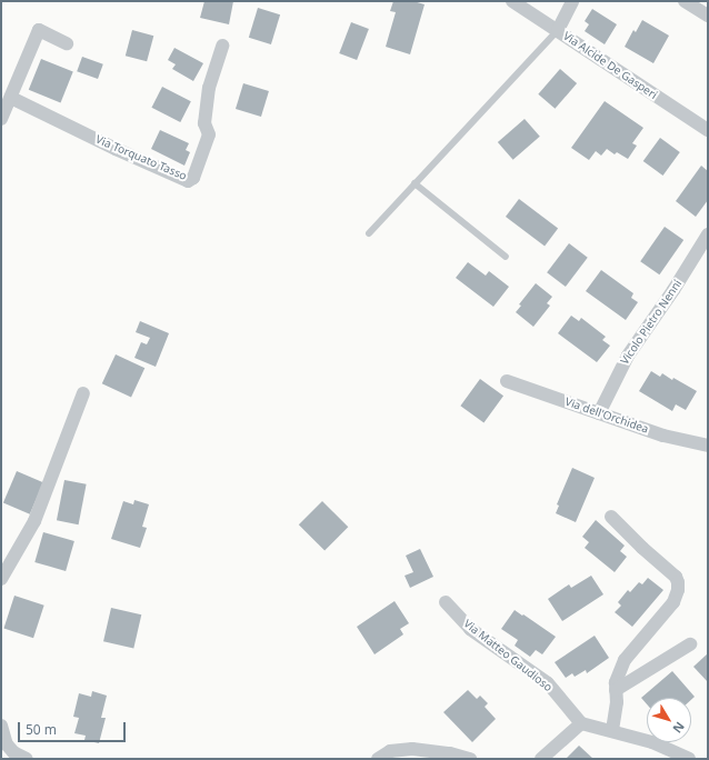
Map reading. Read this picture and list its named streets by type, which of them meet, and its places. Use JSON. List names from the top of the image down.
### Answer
{
  "streets": {
    "street": [
      "Via Alcide De Gasperi",
      "Via Torquato Tasso",
      "Vicolo Pietro Nenni",
      "Via dell'Orchidea",
      "Via Matteo Gaudioso"
    ]
  },
  "crossings": [
    ["Vicolo Pietro Nenni", "Via dell'Orchidea"]
  ],
  "scale_bar": "50 m",
  "north": "bottom right"
}
